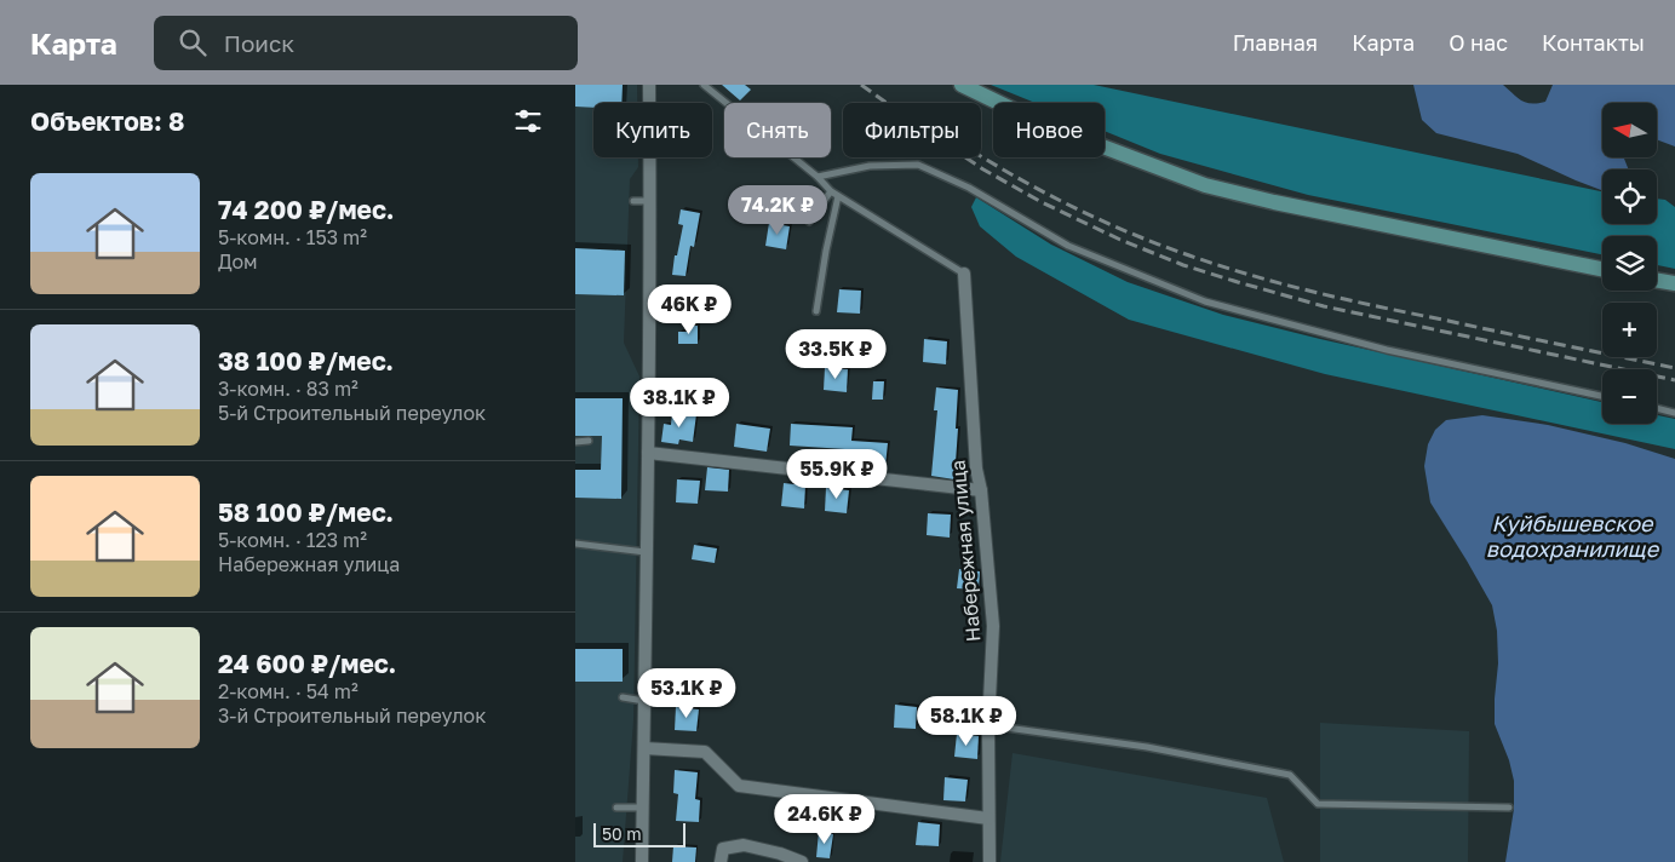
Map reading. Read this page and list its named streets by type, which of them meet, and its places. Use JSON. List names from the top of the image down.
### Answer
{
  "streets": {
    "street": ["Набережная улица"]
  },
  "water": ["Куйбышевское водохранилище"],
  "scale_bar": "50 m",
  "north": "left",
  "page": {
    "header": "Карта",
    "search": "Поиск",
    "nav": [
      "Главная",
      "Карта",
      "О нас",
      "Контакты"
    ],
    "heading": "Объектов: 8",
    "map_buttons": ["+", "−"],
    "chip": [
      "Купить",
      "Снять",
      "Фильтры",
      "Новое"
    ],
    "list": [
      {
        "name": "74 200 ₽/мес.",
        "note": "5-комн. · 153 m² · Дом"
      },
      {
        "name": "38 100 ₽/мес.",
        "note": "3-комн. · 83 m² · 5-й Строительный переулок"
      },
      {
        "name": "58 100 ₽/мес.",
        "note": "5-комн. · 123 m² · Набережная улица"
      },
      {
        "name": "24 600 ₽/мес.",
        "note": "2-комн. · 54 m² · 3-й Строительный переулок"
      }
    ],
    "price": [
      "74.2K ₽",
      "46K ₽",
      "33.5K ₽",
      "38.1K ₽",
      "55.9K ₽",
      "53.1K ₽",
      "58.1K ₽",
      "24.6K ₽"
    ],
    "scale": "50 m"
  }
}
